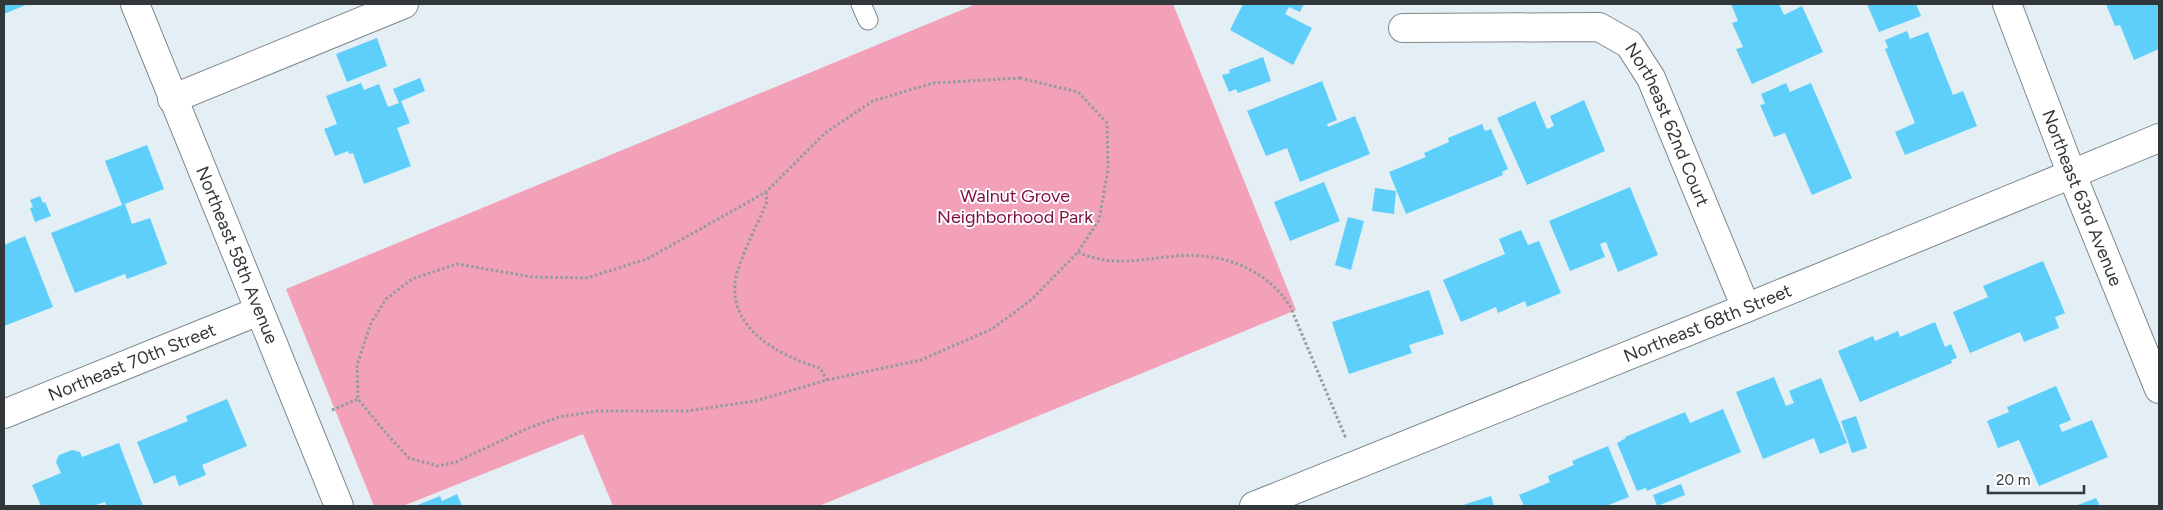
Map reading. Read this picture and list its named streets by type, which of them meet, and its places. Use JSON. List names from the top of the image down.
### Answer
{
  "streets": {
    "street": [
      "Northeast 62nd Court",
      "Northeast 63rd Avenue",
      "Northeast 58th Avenue",
      "Northeast 68th Street",
      "Northeast 70th Street"
    ]
  },
  "crossings": [
    ["Northeast 62nd Court", "Northeast 68th Street"],
    ["Northeast 63rd Avenue", "Northeast 68th Street"],
    ["Northeast 58th Avenue", "Northeast 70th Street"]
  ],
  "parks": ["Walnut Grove Neighborhood Park"],
  "scale_bar": "20 m"
}
